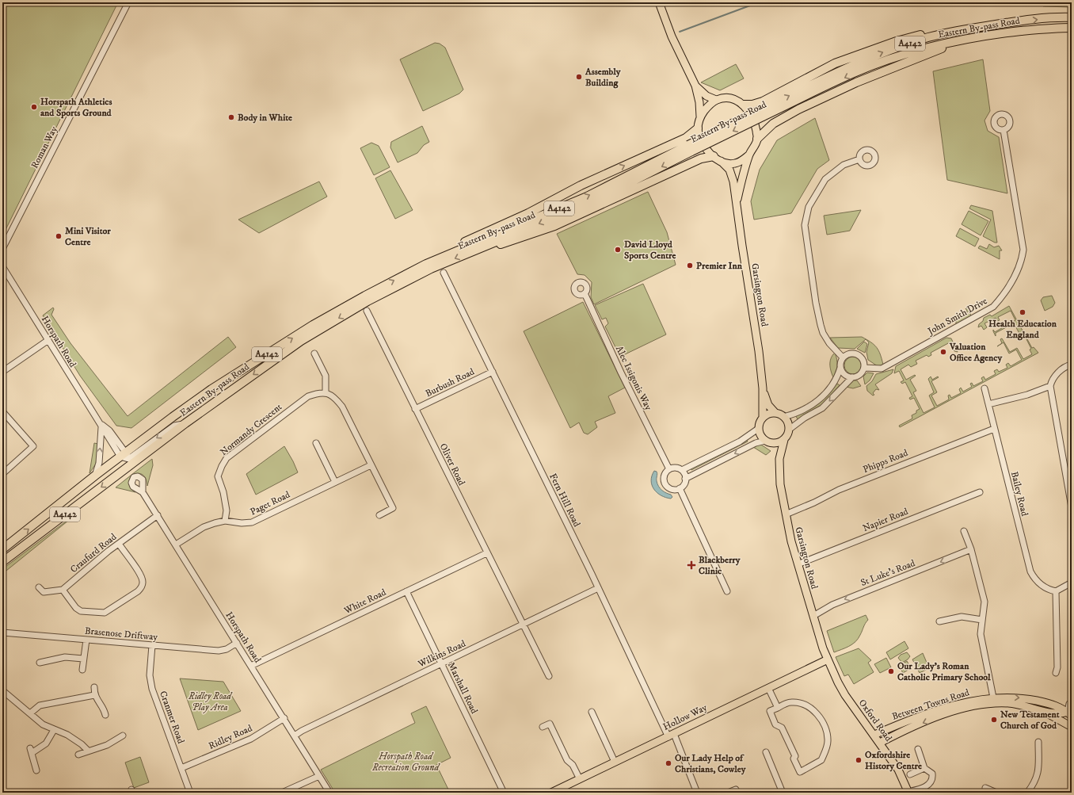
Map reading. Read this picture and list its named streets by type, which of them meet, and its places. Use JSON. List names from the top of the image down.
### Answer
{
  "streets": {
    "highway": ["Eastern By-pass Road", "A4142"],
    "main road": [
      "Garsington Road",
      "Between Towns Road",
      "Hollow Way",
      "Oxford Road"
    ],
    "street": [
      "Roman Way",
      "John Smith Drive",
      "Horspath Road",
      "Alec Issigonis Way",
      "Burbush Road",
      "Normandy Crescent",
      "Phipps Road",
      "Oliver Road",
      "Bailey Road",
      "Fern Hill Road",
      "Paget Road",
      "Napier Road",
      "Craufurd Road",
      "St Luke's Road",
      "White Road",
      "Brasenose Driftway",
      "Wilkins Road",
      "Marshall Road",
      "Cranmer Road",
      "Ridley Road"
    ]
  },
  "crossings": [
    ["Eastern By-pass Road", "Horspath Road"],
    ["Garsington Road", "Phipps Road"],
    ["Garsington Road", "Napier Road"],
    ["Garsington Road", "St Luke's Road"],
    ["Garsington Road", "Hollow Way"],
    ["Garsington Road", "Oxford Road"],
    ["Horspath Road", "Paget Road"],
    ["Horspath Road", "Craufurd Road"],
    ["Horspath Road", "White Road"],
    ["Horspath Road", "Brasenose Driftway"],
    ["Horspath Road", "Wilkins Road"],
    ["Horspath Road", "Ridley Road"],
    ["Burbush Road", "Oliver Road"],
    ["Burbush Road", "Fern Hill Road"],
    ["Normandy Crescent", "Paget Road"],
    ["Phipps Road", "Bailey Road"],
    ["Oliver Road", "White Road"],
    ["Oliver Road", "Wilkins Road"],
    ["Fern Hill Road", "Wilkins Road"],
    ["Fern Hill Road", "Hollow Way"],
    ["White Road", "Marshall Road"],
    ["Brasenose Driftway", "Cranmer Road"],
    ["Wilkins Road", "Marshall Road"],
    ["Between Towns Road", "Oxford Road"],
    ["Cranmer Road", "Ridley Road"],
    ["Hollow Way", "Oxford Road"]
  ],
  "one_way": ["St Luke's Road"],
  "parks": ["Ridley Road Play Area", "Horspath Road Recreation Ground"],
  "places": {
    "other": [
      "Assembly Building",
      "Horspath Athletics and Sports Ground",
      "Body in White",
      "Mini Visitor Centre",
      "David Lloyd Sports Centre",
      "Premier Inn",
      "Health Education England",
      "Valuation Office Agency",
      "Our Lady's Roman Catholic Primary School",
      "New Testament Church of God",
      "Oxfordshire History Centre",
      "Our Lady Help of Christians, Cowley"
    ],
    "health": ["Blackberry Clinic"]
  }
}
